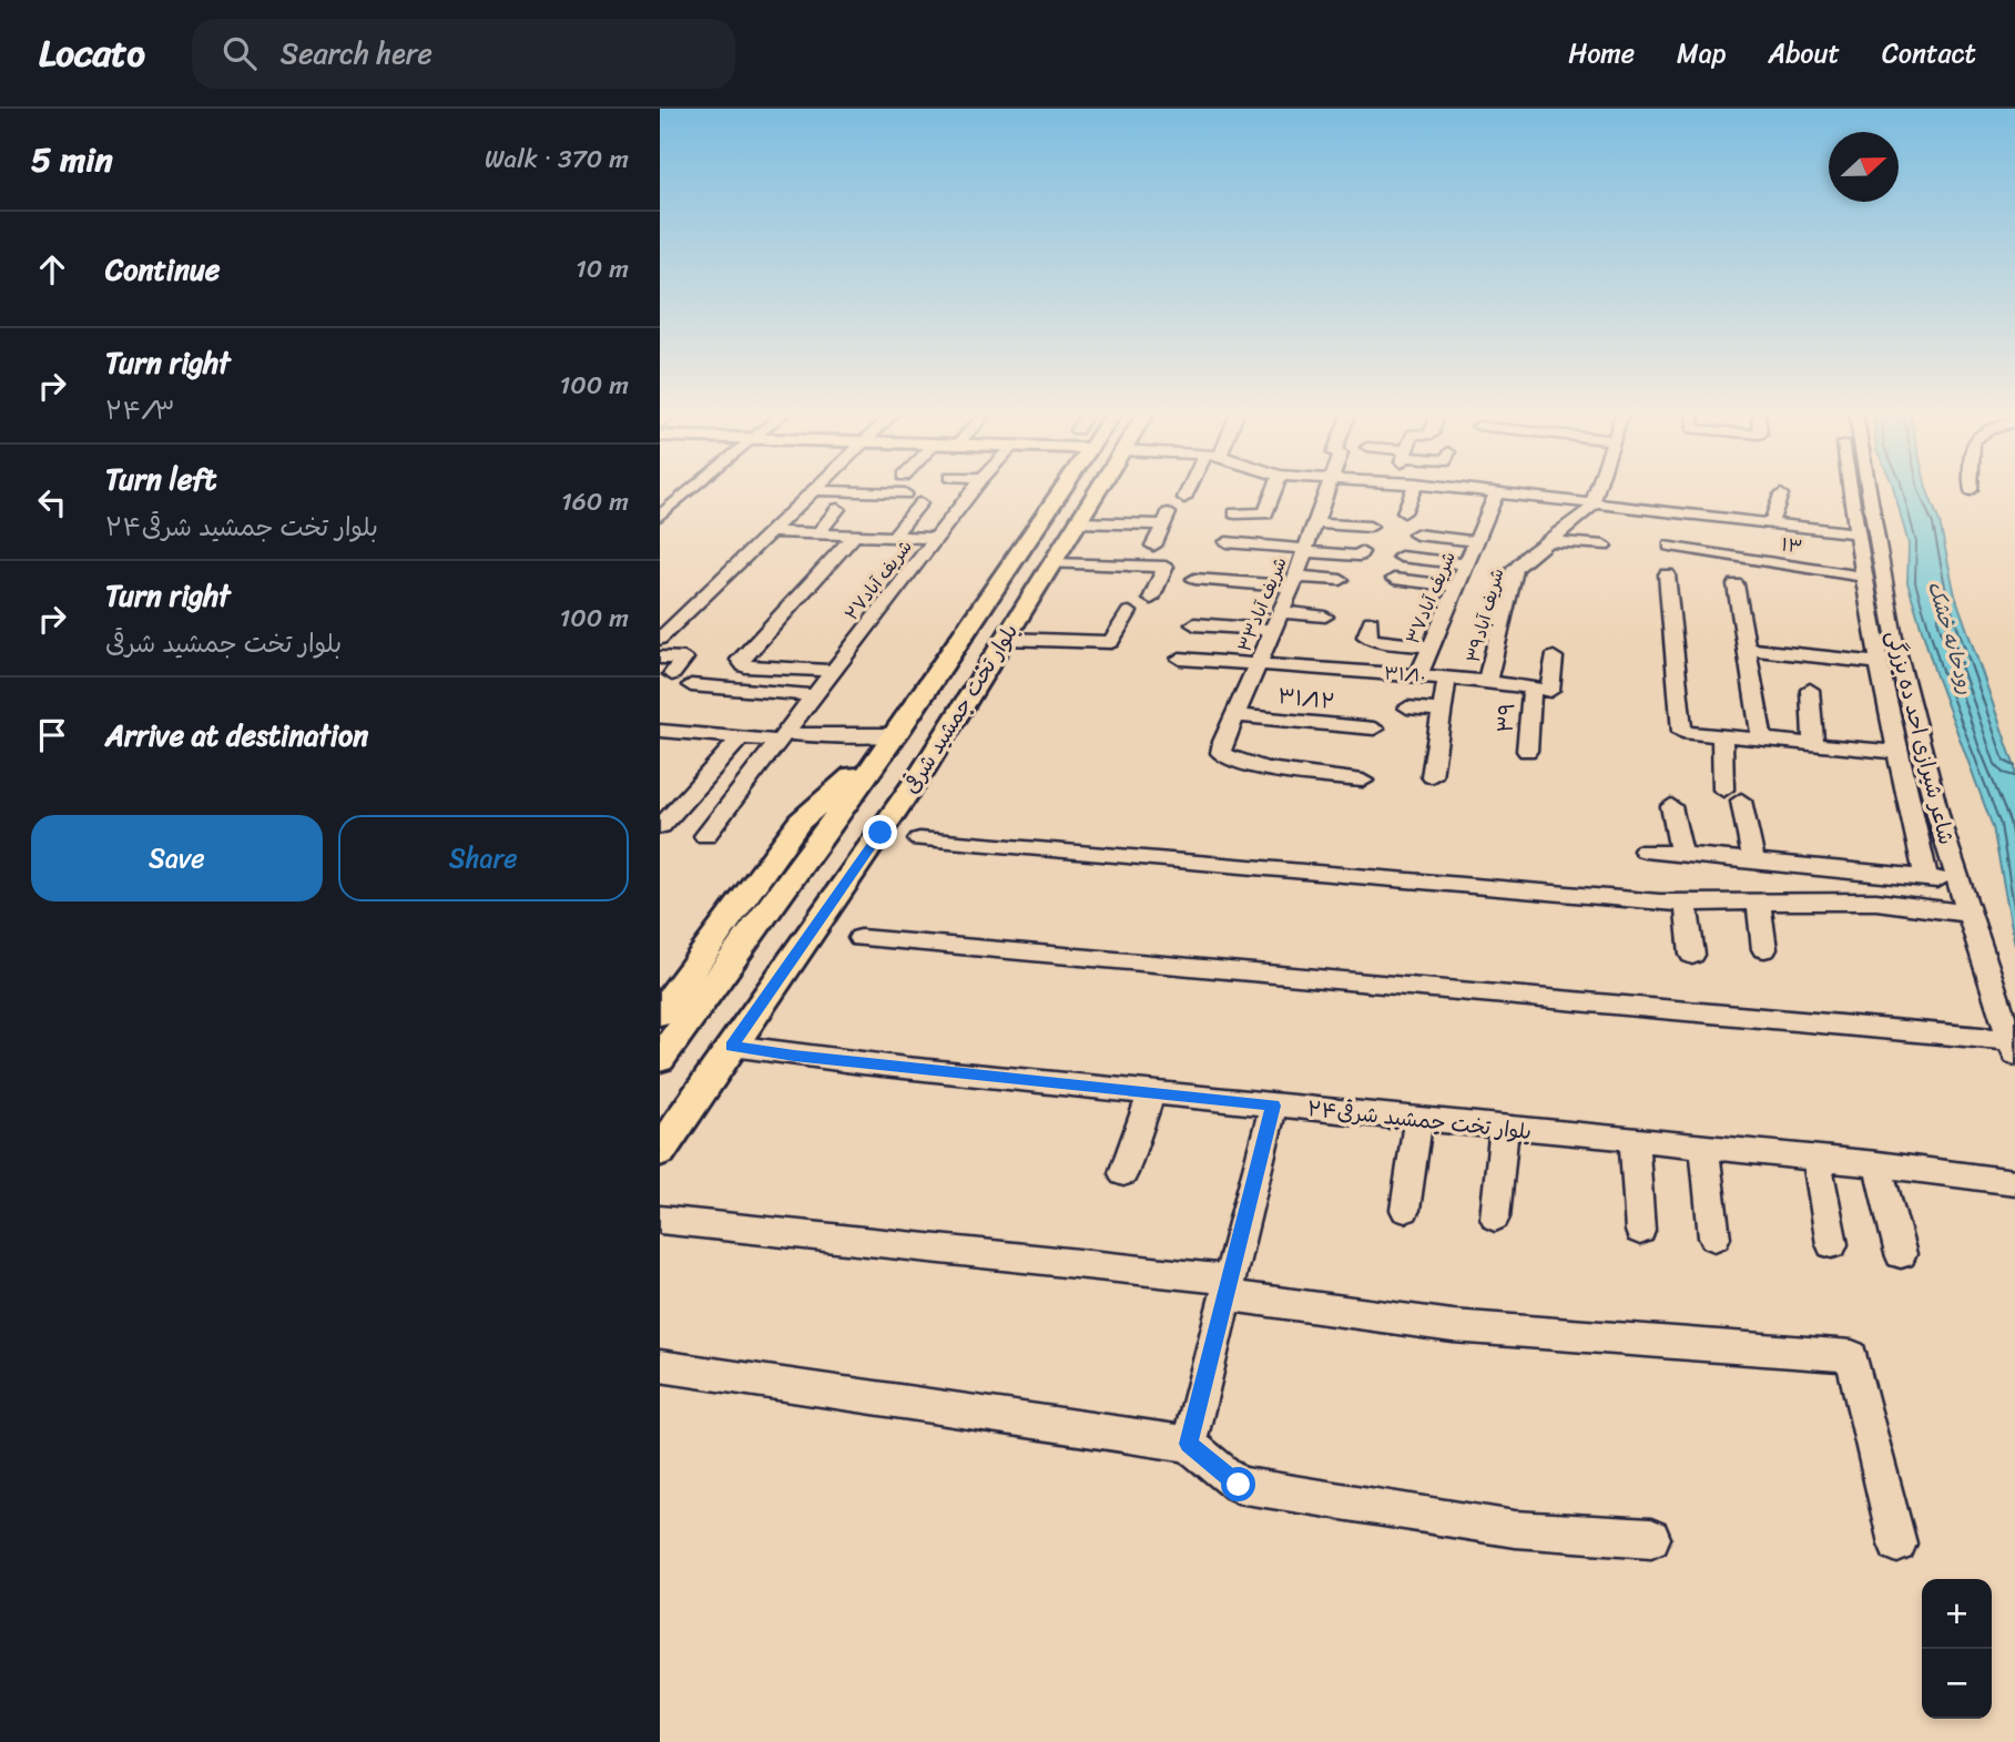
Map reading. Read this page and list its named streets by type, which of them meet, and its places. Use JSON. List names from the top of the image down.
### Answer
{
  "streets": {
    "main road": ["بلوار تخت جمشید شرقی"],
    "street": [
      "۱۳",
      "شریف آباد۲۷",
      "شریف آباد۳۷",
      "شریف آباد۳۳",
      "شریف آباد۳۹",
      "۳۱/۱۰",
      "۳۱/۱۲",
      "۳۹",
      "شاعر شیرازی احد ده بزرگی",
      "بلوار تخت جمشید شرقی۲۴"
    ]
  },
  "crossings": [
    ["شریف آباد۳۷", "۳۱/۱۰"],
    ["شریف آباد۳۳", "۳۱/۱۰"],
    ["شریف آباد۳۳", "۳۱/۱۲"],
    ["شریف آباد۳۹", "۳۱/۱۰"],
    ["۳۱/۱۰", "۳۹"],
    ["بلوار تخت جمشید شرقی", "بلوار تخت جمشید شرقی۲۴"]
  ],
  "water": ["رودخانه خشک"],
  "north": "right",
  "page": {
    "header": "Locato",
    "search": "Search here",
    "nav": [
      "Home",
      "Map",
      "About",
      "Contact"
    ],
    "heading": ["5 min", "Walk · 370 m"],
    "list": [
      ["Continue", "10 m"],
      ["Turn right", "۲۴/۳", "100 m"],
      ["Turn left", "بلوار تخت جمشید شرقی۲۴", "160 m"],
      ["Turn right", "بلوار تخت جمشید شرقی", "100 m"],
      "Arrive at destination"
    ],
    "buttons": ["Save", "Share"],
    "map_buttons": ["+", "−"]
  }
}
